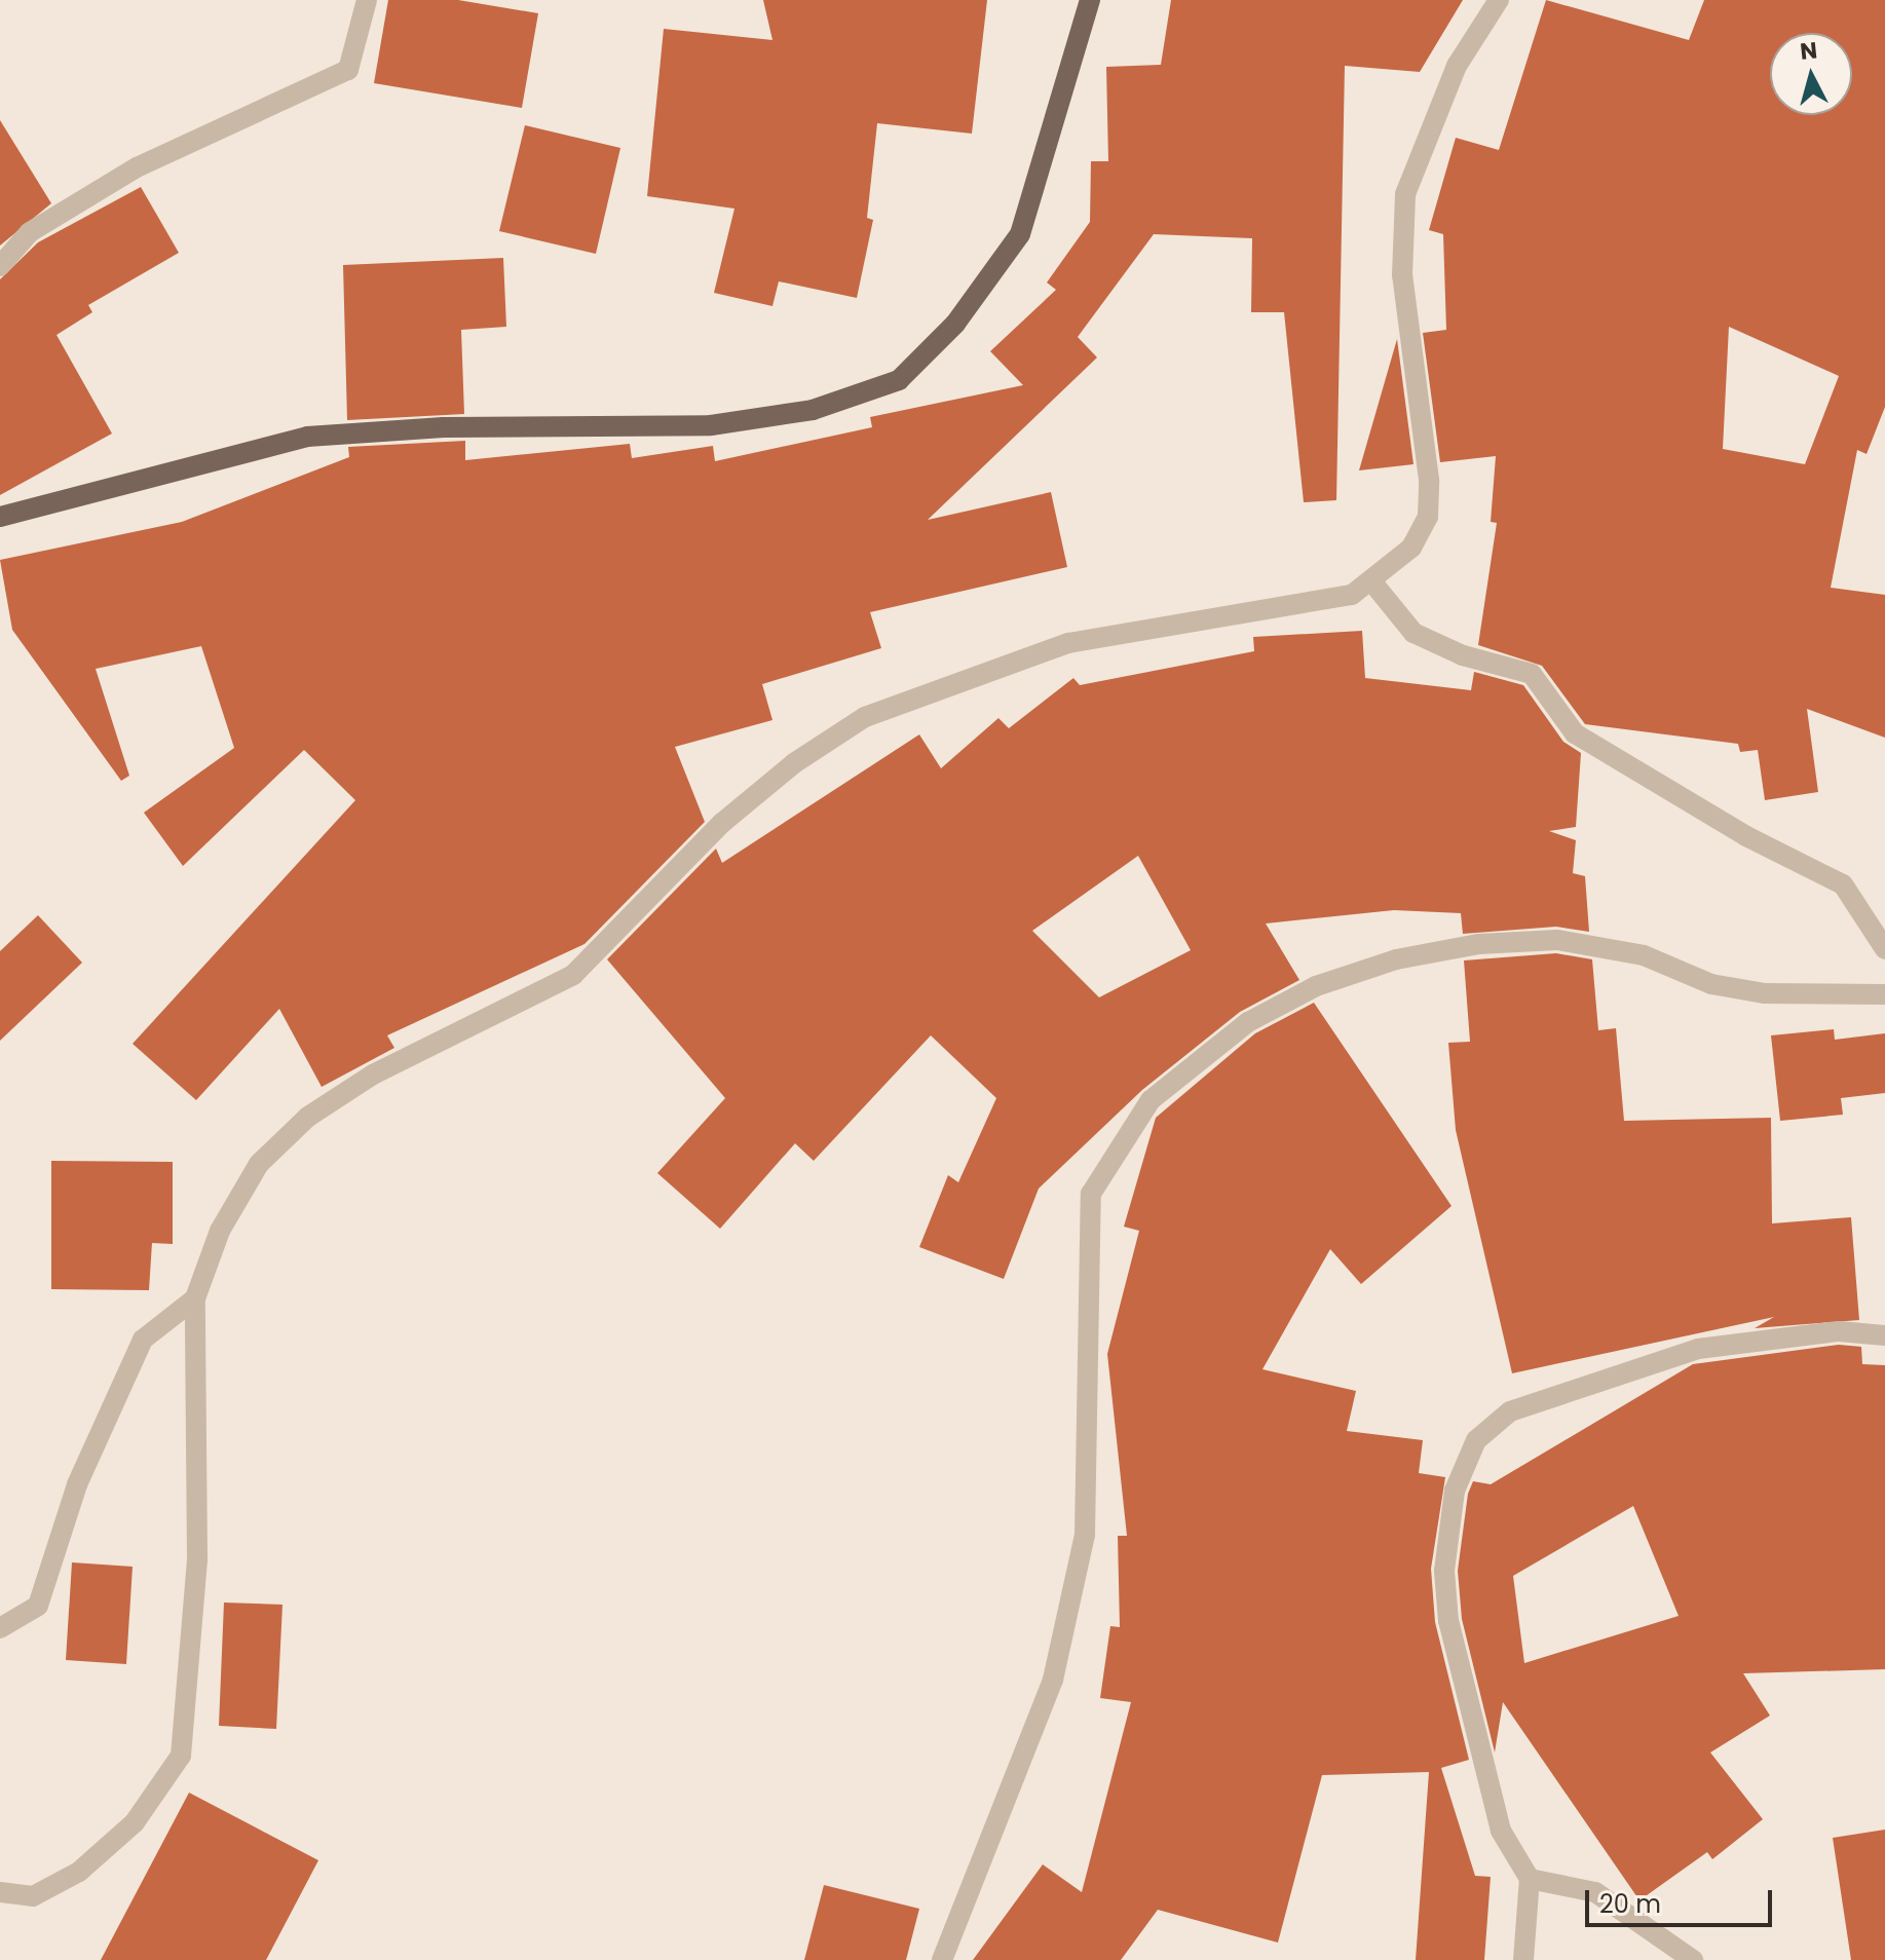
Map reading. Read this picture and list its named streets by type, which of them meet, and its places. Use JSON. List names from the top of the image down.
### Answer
{
  "scale_bar": "20 m",
  "north": "top"
}
